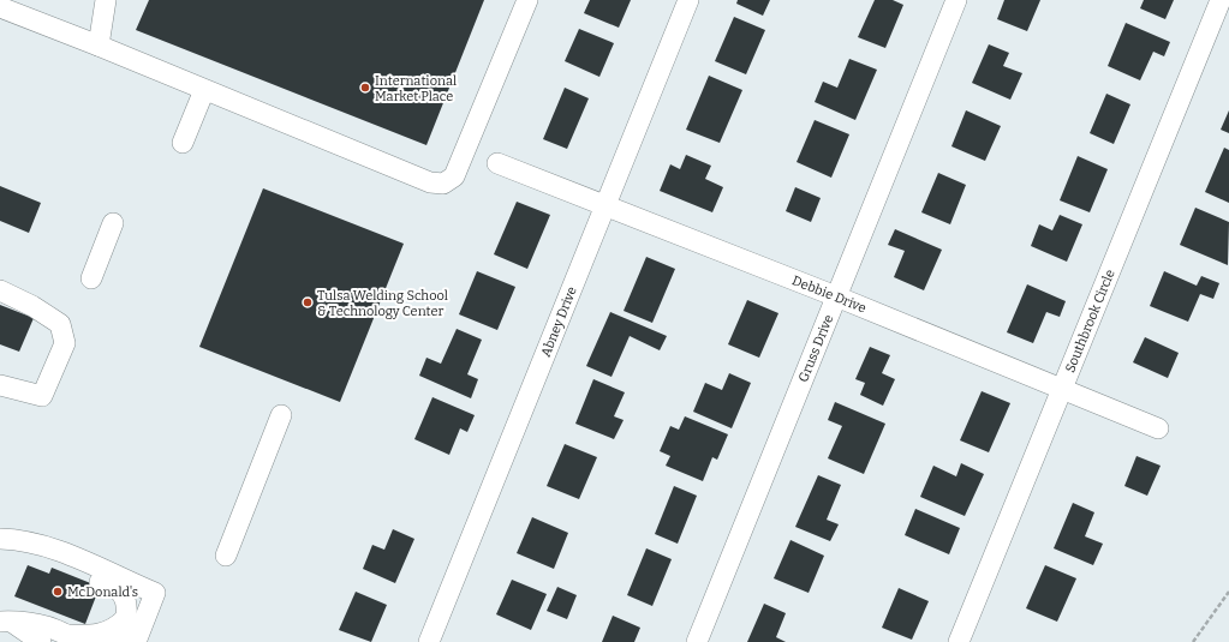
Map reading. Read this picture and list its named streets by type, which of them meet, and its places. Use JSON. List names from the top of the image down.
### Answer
{
  "streets": {
    "street": [
      "Debbie Drive",
      "Abney Drive",
      "Southbrook Circle",
      "Gruss Drive"
    ]
  },
  "crossings": [
    ["Debbie Drive", "Abney Drive"],
    ["Debbie Drive", "Southbrook Circle"],
    ["Debbie Drive", "Gruss Drive"]
  ],
  "places": ["International Market Place", "Tulsa Welding School & Technology Center", "McDonald's"]
}
